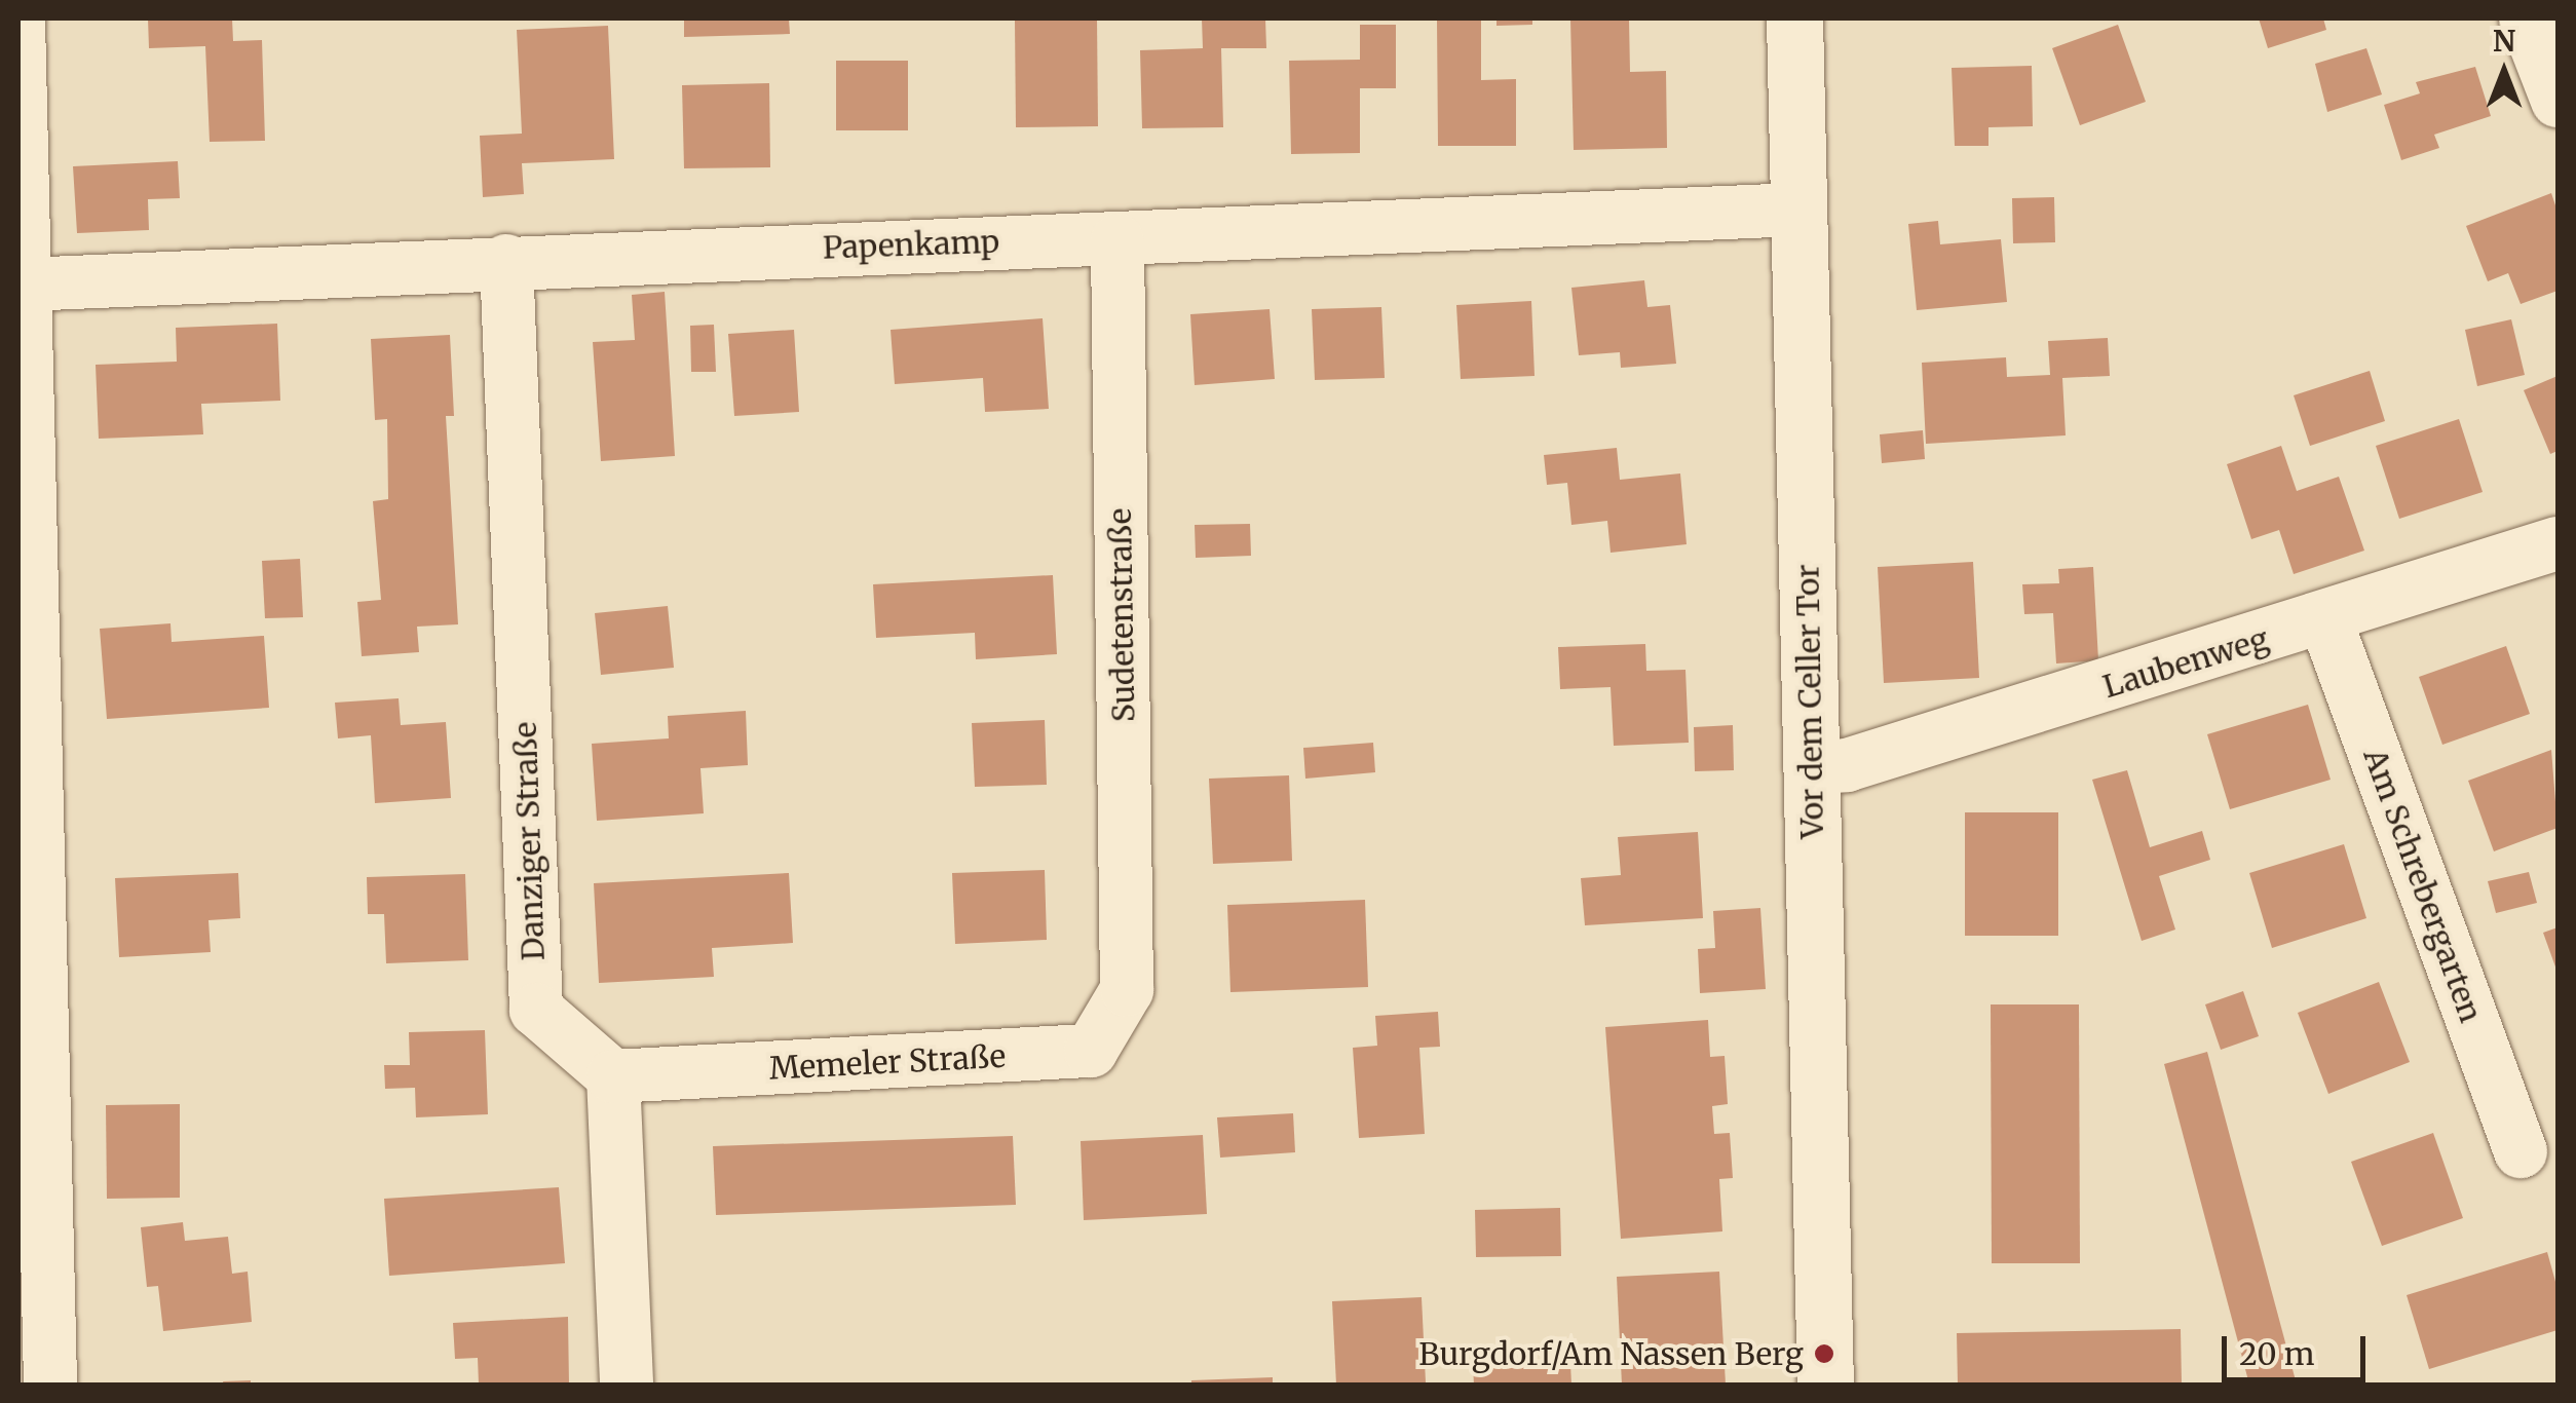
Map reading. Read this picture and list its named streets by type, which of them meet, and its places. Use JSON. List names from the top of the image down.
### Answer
{
  "streets": {
    "street": [
      "Papenkamp",
      "Sudetenstraße",
      "Laubenweg",
      "Vor dem Celler Tor",
      "Danziger Straße",
      "Am Schrebergarten",
      "Memeler Straße"
    ]
  },
  "crossings": [
    ["Papenkamp", "Sudetenstraße"],
    ["Papenkamp", "Vor dem Celler Tor"],
    ["Papenkamp", "Danziger Straße"],
    ["Sudetenstraße", "Memeler Straße"],
    ["Laubenweg", "Vor dem Celler Tor"],
    ["Laubenweg", "Am Schrebergarten"],
    ["Danziger Straße", "Memeler Straße"]
  ],
  "places": ["Burgdorf/Am Nassen Berg"],
  "scale_bar": "20 m",
  "north": "top"
}
